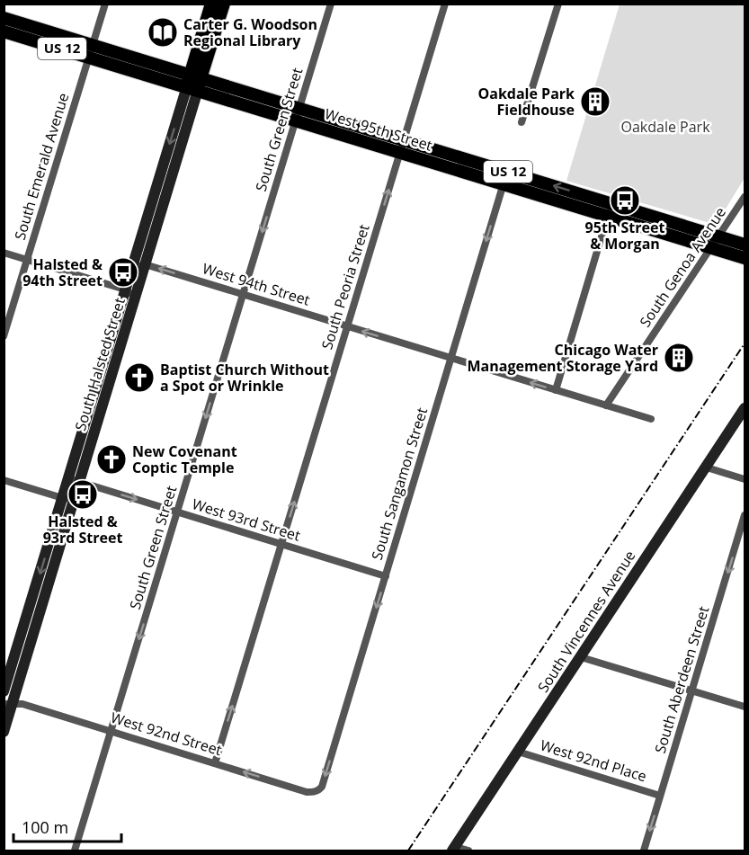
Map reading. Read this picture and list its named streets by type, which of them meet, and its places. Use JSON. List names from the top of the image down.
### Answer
{
  "streets": {
    "main road": [
      "US 12",
      "West 95th Street",
      "South Halsted Street",
      "South Vincennes Avenue"
    ],
    "street": [
      "South Green Street",
      "South Emerald Avenue",
      "South Genoa Avenue",
      "West 94th Street",
      "South Peoria Street",
      "South Sangamon Street",
      "West 93rd Street",
      "South Aberdeen Street",
      "West 92nd Street",
      "West 92nd Place"
    ]
  },
  "crossings": [
    ["South Green Street", "West 95th Street"],
    ["South Green Street", "West 94th Street"],
    ["South Green Street", "West 93rd Street"],
    ["South Green Street", "West 92nd Street"],
    ["West 95th Street", "South Emerald Avenue"],
    ["West 95th Street", "South Genoa Avenue"],
    ["West 95th Street", "South Peoria Street"],
    ["West 95th Street", "South Halsted Street"],
    ["West 95th Street", "South Sangamon Street"],
    ["South Genoa Avenue", "West 94th Street"],
    ["West 94th Street", "South Peoria Street"],
    ["West 94th Street", "South Halsted Street"],
    ["West 94th Street", "South Sangamon Street"],
    ["South Peoria Street", "West 93rd Street"],
    ["South Peoria Street", "West 92nd Street"],
    ["South Halsted Street", "West 93rd Street"],
    ["South Halsted Street", "West 92nd Street"],
    ["South Sangamon Street", "West 93rd Street"],
    ["South Sangamon Street", "West 92nd Street"],
    ["South Vincennes Avenue", "West 92nd Place"],
    ["South Aberdeen Street", "West 92nd Place"]
  ],
  "one_way": [
    "South Green Street",
    "West 94th Street",
    "South Peoria Street",
    "South Sangamon Street",
    "South Aberdeen Street"
  ],
  "parks": ["Oakdale Park"],
  "places": {
    "library": ["Carter G. Woodson Regional Library"],
    "building": ["Oakdale Park Fieldhouse", "Chicago Water Management Storage Yard"],
    "bus stop": ["95th Street & Morgan", "Halsted & 94th Street", "Halsted & 93rd Street"],
    "church": ["Baptist Church Without a Spot or Wrinkle", "New Covenant Coptic Temple"]
  },
  "scale_bar": "100 m"
}
